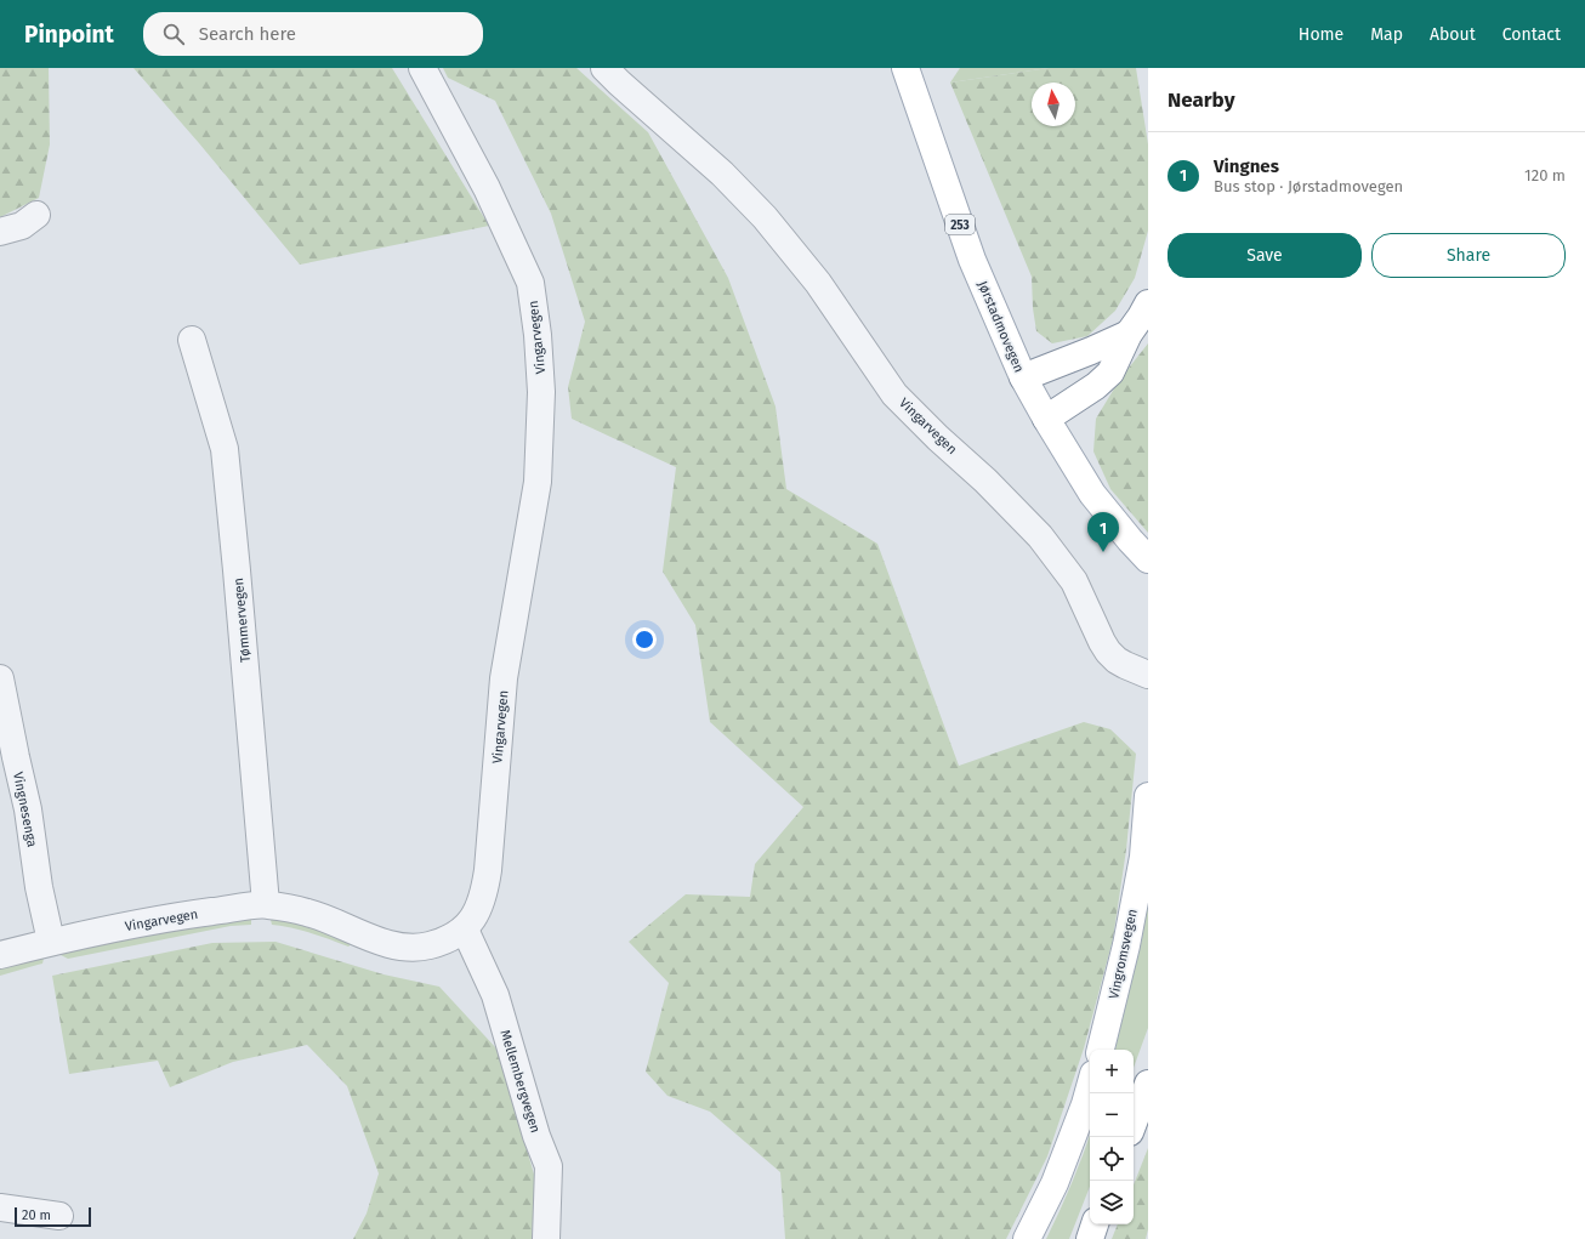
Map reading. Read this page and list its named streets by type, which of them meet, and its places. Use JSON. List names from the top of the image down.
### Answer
{
  "streets": {
    "main road": ["253", "Jørstadmovegen", "Vingromsvegen"],
    "street": [
      "Vingarvegen",
      "Tømmervegen",
      "Vingnesenga",
      "Mellembergvegen"
    ]
  },
  "crossings": [
    ["Vingarvegen", "Tømmervegen"],
    ["Vingarvegen", "Vingnesenga"],
    ["Vingarvegen", "Mellembergvegen"]
  ],
  "scale_bar": "20 m",
  "north": "top",
  "page": {
    "header": "Pinpoint",
    "search": "Search here",
    "nav": [
      "Home",
      "Map",
      "About",
      "Contact"
    ],
    "heading": "Nearby",
    "list": [
      {
        "mark": "1",
        "name": "Vingnes",
        "note": "Bus stop · Jørstadmovegen",
        "value": "120 m"
      }
    ],
    "buttons": ["Save", "Share"],
    "pins": "1",
    "map_buttons": ["+", "−"],
    "scale": "20 m"
  }
}
